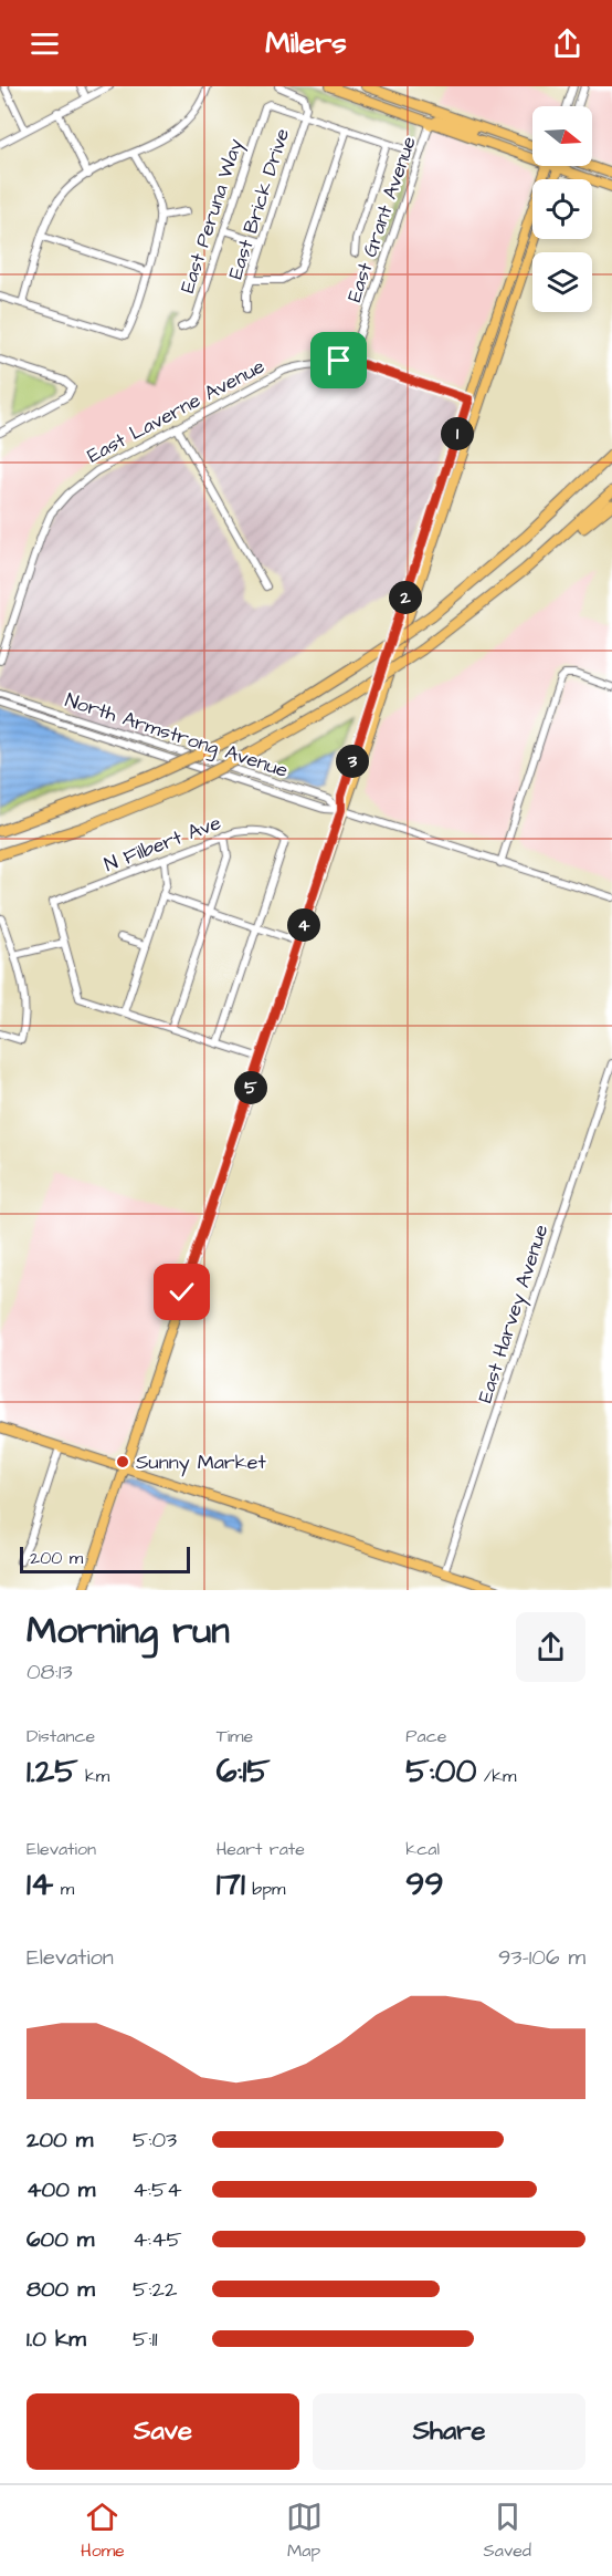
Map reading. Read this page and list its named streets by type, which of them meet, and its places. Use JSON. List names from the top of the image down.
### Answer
{
  "streets": {
    "street": [
      "East Brick Drive",
      "East Peruna Way",
      "East Grant Avenue",
      "East Laverne Avenue",
      "North Armstrong Avenue",
      "N Filbert Ave",
      "East Harvey Avenue"
    ]
  },
  "crossings": [
    ["East Brick Drive", "East Peruna Way"],
    ["East Grant Avenue", "East Laverne Avenue"]
  ],
  "places": ["Sunny Market"],
  "scale_bar": "200 m",
  "north": "right",
  "page": {
    "header": "Milers",
    "pins": [
      "1",
      "2",
      "3",
      "4",
      "5"
    ],
    "scale": "200 m",
    "heading": ["Morning run", "08:13"],
    "stats": [
      ["Distance", "1.25 km"],
      ["Time", "6:15"],
      ["Pace", "5:00 /km"],
      ["Elevation", "14 m"],
      ["Heart rate", "171 bpm"],
      ["kcal", "99"]
    ],
    "chart": ["Elevation", "93–106 m"],
    "list": [
      {
        "name": "200 m",
        "note": "5:03"
      },
      {
        "name": "400 m",
        "note": "4:54"
      },
      {
        "name": "600 m",
        "note": "4:45"
      },
      {
        "name": "800 m",
        "note": "5:22"
      },
      {
        "name": "1.0 km",
        "note": "5:11"
      }
    ],
    "buttons": ["Save", "Share"],
    "tabs": ["Home", "Map", "Saved"]
  }
}
